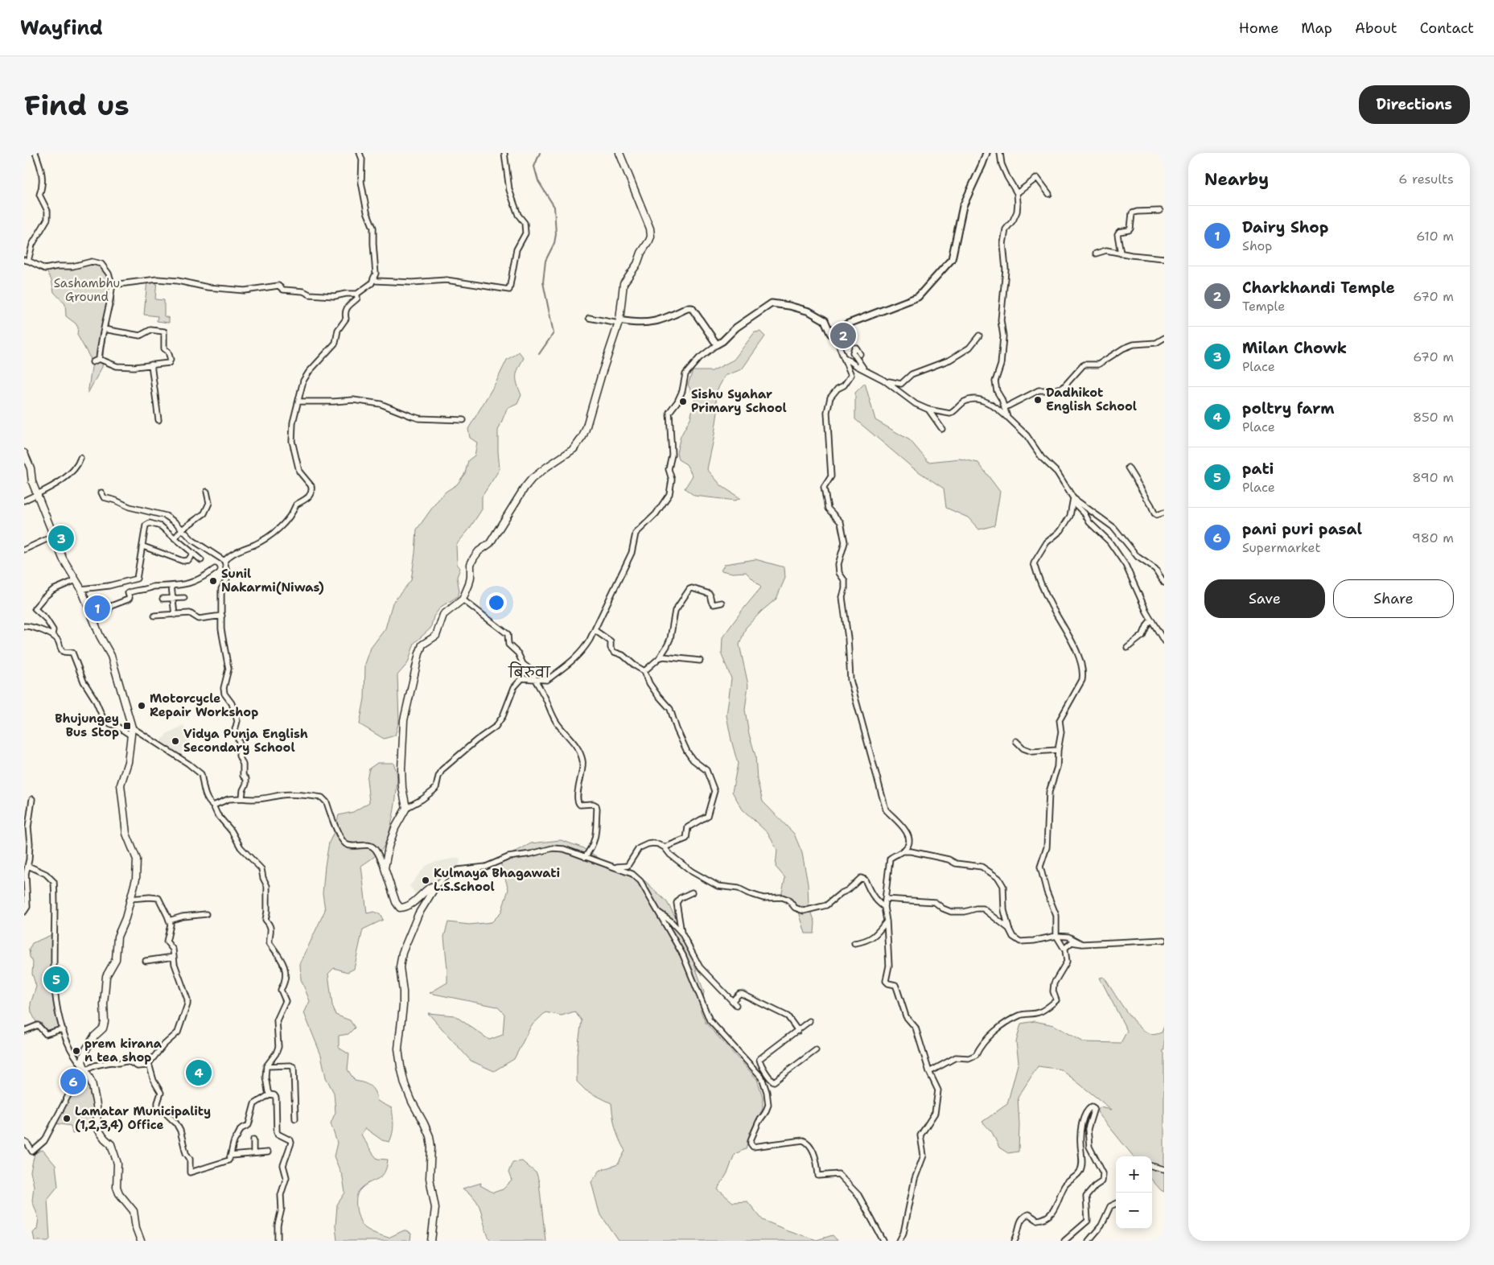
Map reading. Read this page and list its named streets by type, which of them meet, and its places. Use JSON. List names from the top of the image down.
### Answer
{
  "districts": ["बिरुवा"],
  "parks": ["Sashambhu Ground"],
  "places": {
    "other": [
      "Dadhikot English School",
      "Sishu Syahar Primary School",
      "Sunil Nakarmi(Niwas)",
      "Motorcycle Repair Workshop",
      "Vidya Punja English Secondary School",
      "Kulmaya Bhagawati L.S.School",
      "prem kirana n tea shop",
      "Lamatar Municipality (1,2,3,4) Office"
    ],
    "transit": ["Bhujungey Bus Stop"]
  },
  "page": {
    "header": "Wayfind",
    "nav": [
      "Home",
      "Map",
      "About",
      "Contact"
    ],
    "buttons": [
      "Directions",
      ["Save", "Share"]
    ],
    "title": "Find us",
    "heading": ["Nearby", "6 results"],
    "list": [
      {
        "mark": "1",
        "name": "Dairy Shop",
        "note": "Shop",
        "value": "610 m"
      },
      {
        "mark": "2",
        "name": "Charkhandi Temple",
        "note": "Temple",
        "value": "670 m"
      },
      {
        "mark": "3",
        "name": "Milan Chowk",
        "note": "Place",
        "value": "670 m"
      },
      {
        "mark": "4",
        "name": "poltry farm",
        "note": "Place",
        "value": "850 m"
      },
      {
        "mark": "5",
        "name": "pati",
        "note": "Place",
        "value": "890 m"
      },
      {
        "mark": "6",
        "name": "pani puri pasal",
        "note": "Supermarket",
        "value": "980 m"
      }
    ],
    "pins": [
      "2",
      "3",
      "1",
      "5",
      "4",
      "6"
    ],
    "map_buttons": ["+", "−"]
  }
}
